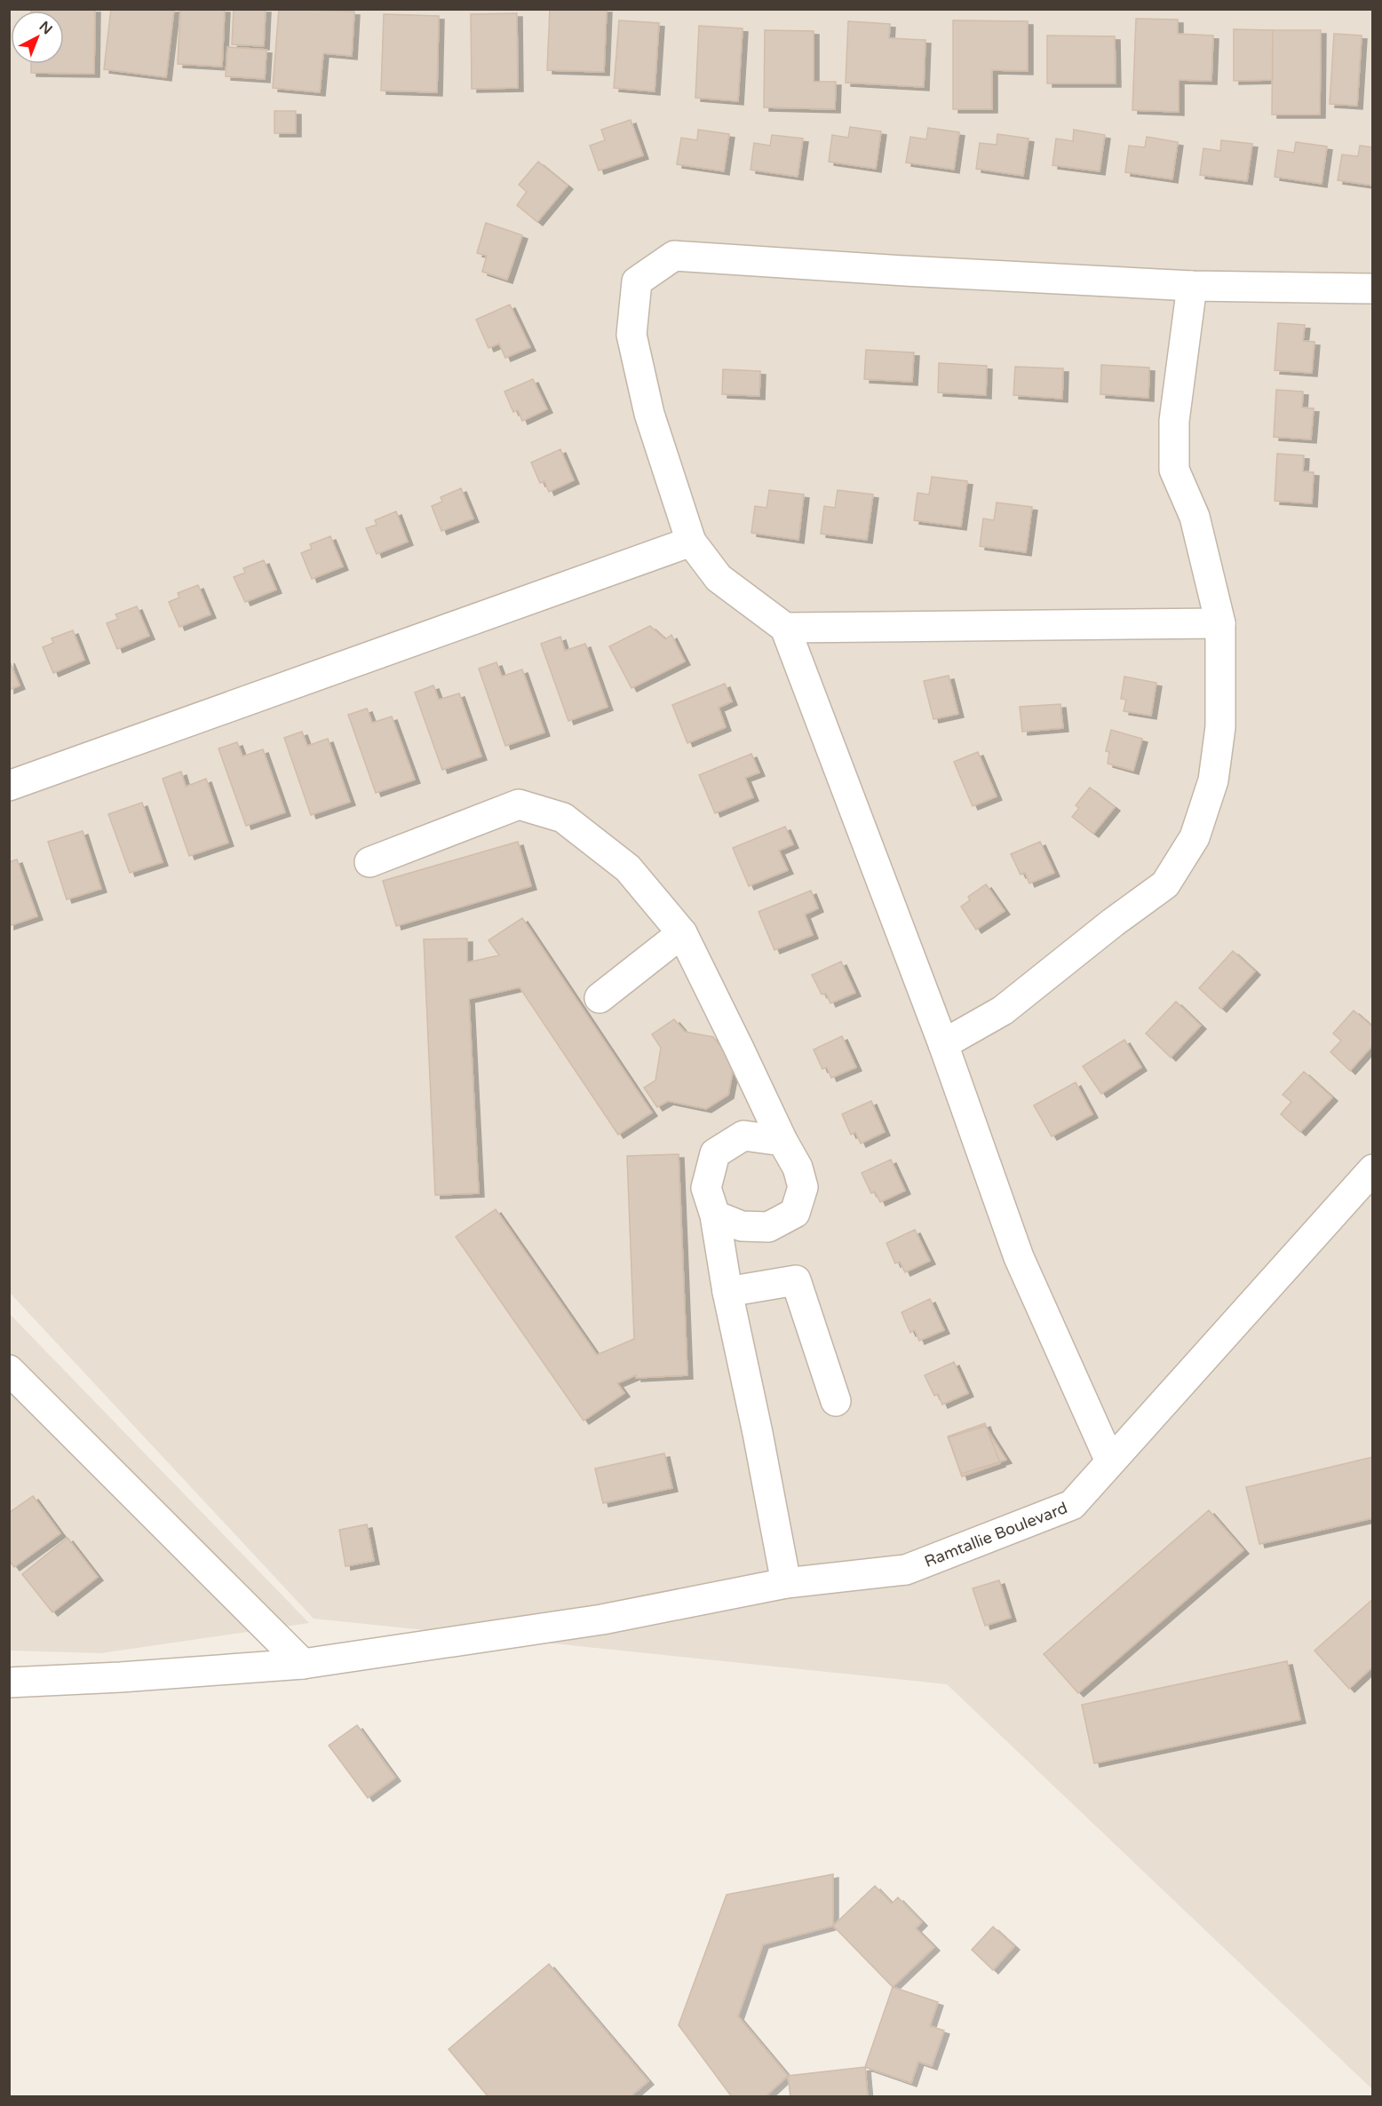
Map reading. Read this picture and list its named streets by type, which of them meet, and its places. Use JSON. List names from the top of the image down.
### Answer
{
  "streets": {
    "street": ["Ramtallie Boulevard"]
  },
  "north": "top right"
}
